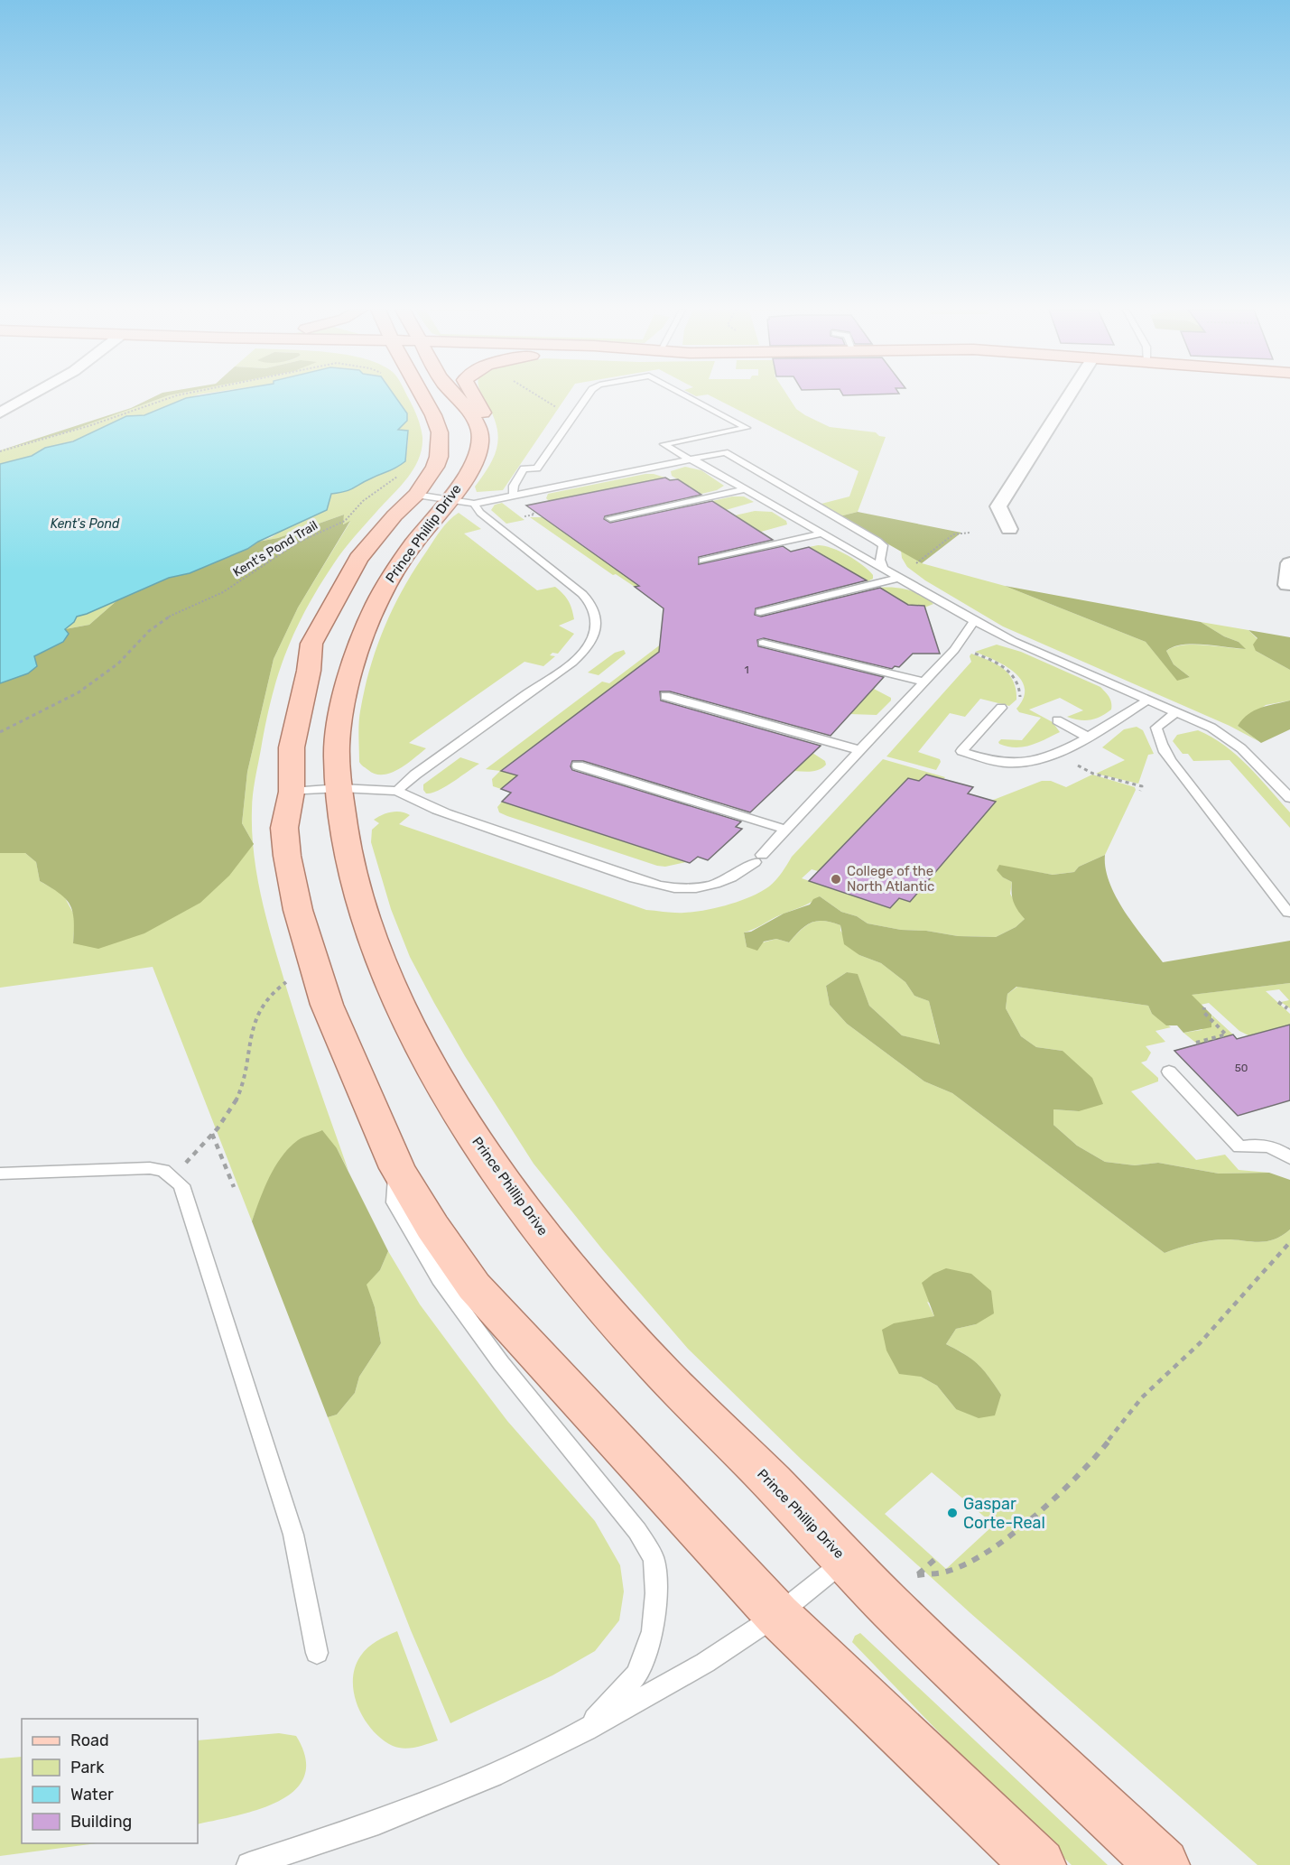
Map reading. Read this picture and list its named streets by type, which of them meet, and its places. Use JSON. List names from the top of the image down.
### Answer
{
  "streets": {
    "main road": ["Prince Phillip Drive"],
    "path": ["Kent's Pond Trail"]
  },
  "water": ["Kent's Pond"],
  "places": ["College of the North Atlantic", "Gaspar Corte-Real"],
  "house_numbers": ["1", "50"],
  "legend": [
    "Road",
    "Park",
    "Water",
    "Building"
  ]
}
